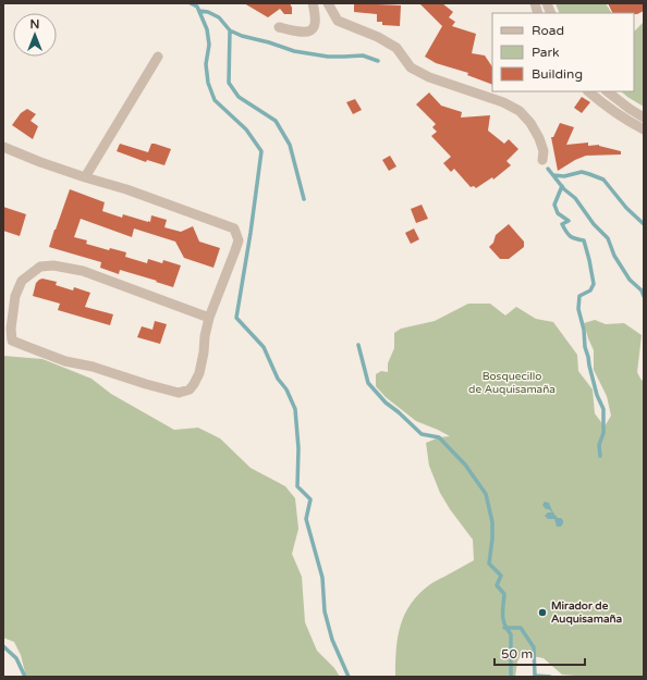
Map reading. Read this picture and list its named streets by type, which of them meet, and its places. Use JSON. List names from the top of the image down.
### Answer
{
  "parks": ["Bosquecillo de Auquisamaña"],
  "places": ["Mirador de Auquisamaña"],
  "legend": ["Road", "Park", "Building"],
  "scale_bar": "50 m",
  "north": "top"
}
